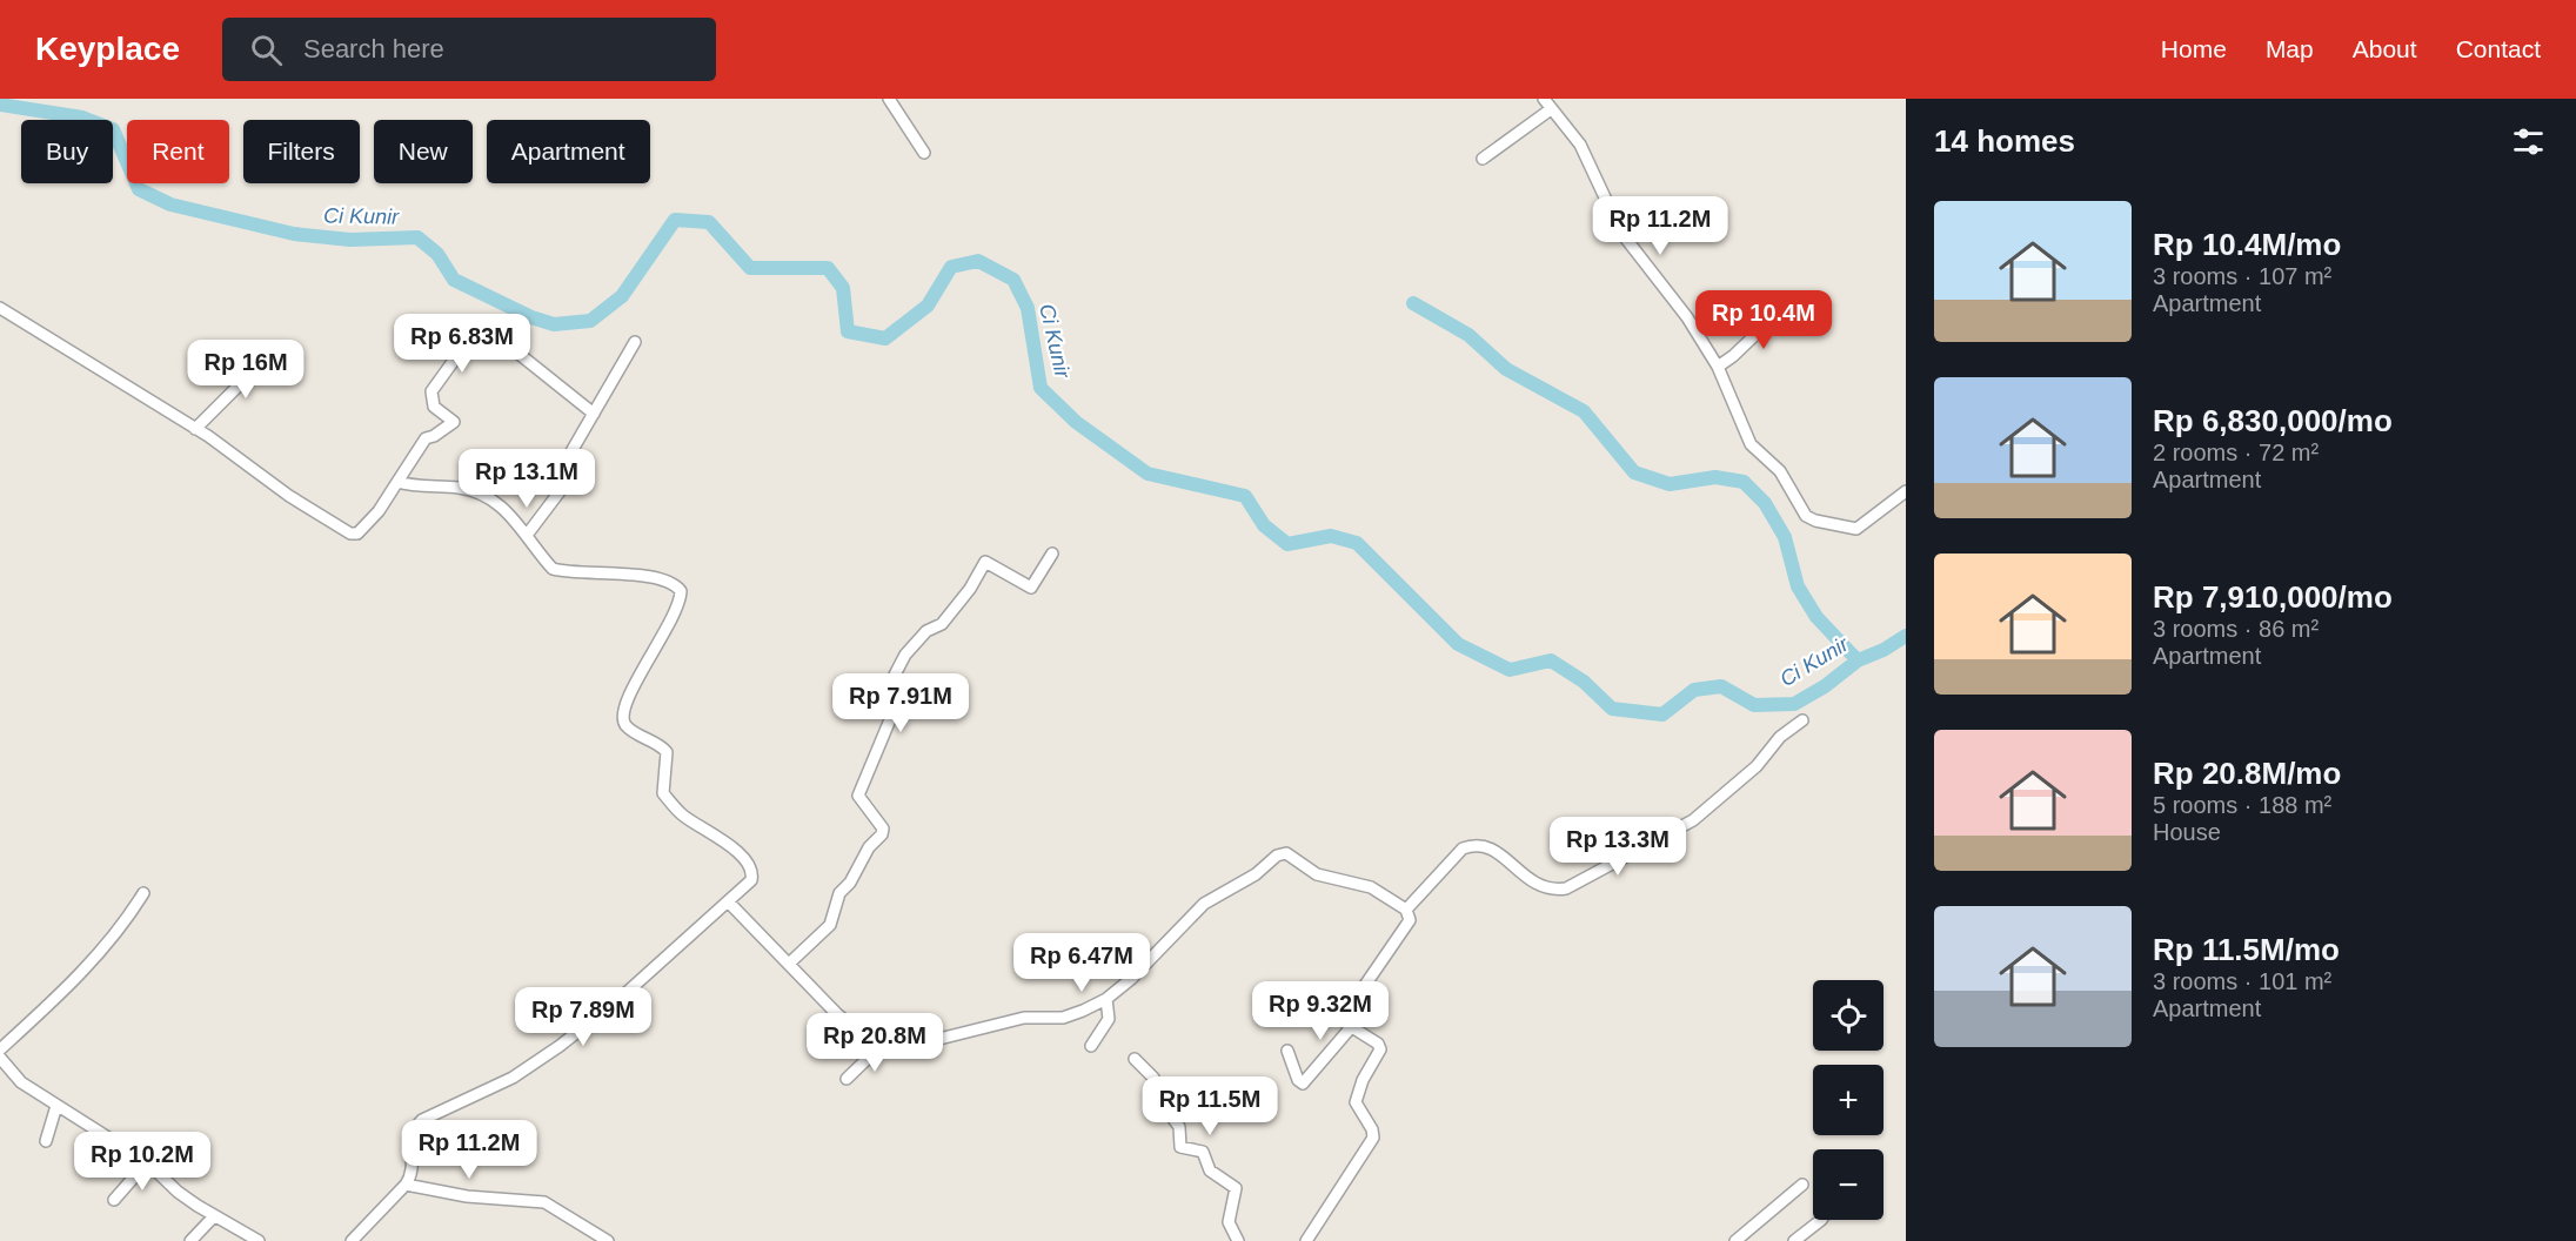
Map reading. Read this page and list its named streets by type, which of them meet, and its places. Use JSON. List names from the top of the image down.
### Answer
{
  "water": ["Ci Kunir"],
  "page": {
    "header": "Keyplace",
    "search": "Search here",
    "nav": [
      "Home",
      "Map",
      "About",
      "Contact"
    ],
    "heading": "14 homes",
    "chip": [
      "Buy",
      "Rent",
      "Filters",
      "New",
      "Apartment"
    ],
    "list": [
      {
        "name": "Rp 10.4M/mo",
        "note": "3 rooms · 107 m² · Apartment"
      },
      {
        "name": "Rp 6,830,000/mo",
        "note": "2 rooms · 72 m² · Apartment"
      },
      {
        "name": "Rp 7,910,000/mo",
        "note": "3 rooms · 86 m² · Apartment"
      },
      {
        "name": "Rp 20.8M/mo",
        "note": "5 rooms · 188 m² · House"
      },
      {
        "name": "Rp 11.5M/mo",
        "note": "3 rooms · 101 m² · Apartment"
      }
    ],
    "price": [
      "Rp 11.2M",
      "Rp 10.4M",
      "Rp 6.83M",
      "Rp 16M",
      "Rp 13.1M",
      "Rp 7.91M",
      "Rp 13.3M",
      "Rp 6.47M",
      "Rp 9.32M",
      "Rp 7.89M",
      "Rp 20.8M",
      "Rp 11.5M",
      "Rp 11.2M",
      "Rp 10.2M"
    ],
    "map_buttons": ["+", "−"]
  }
}
